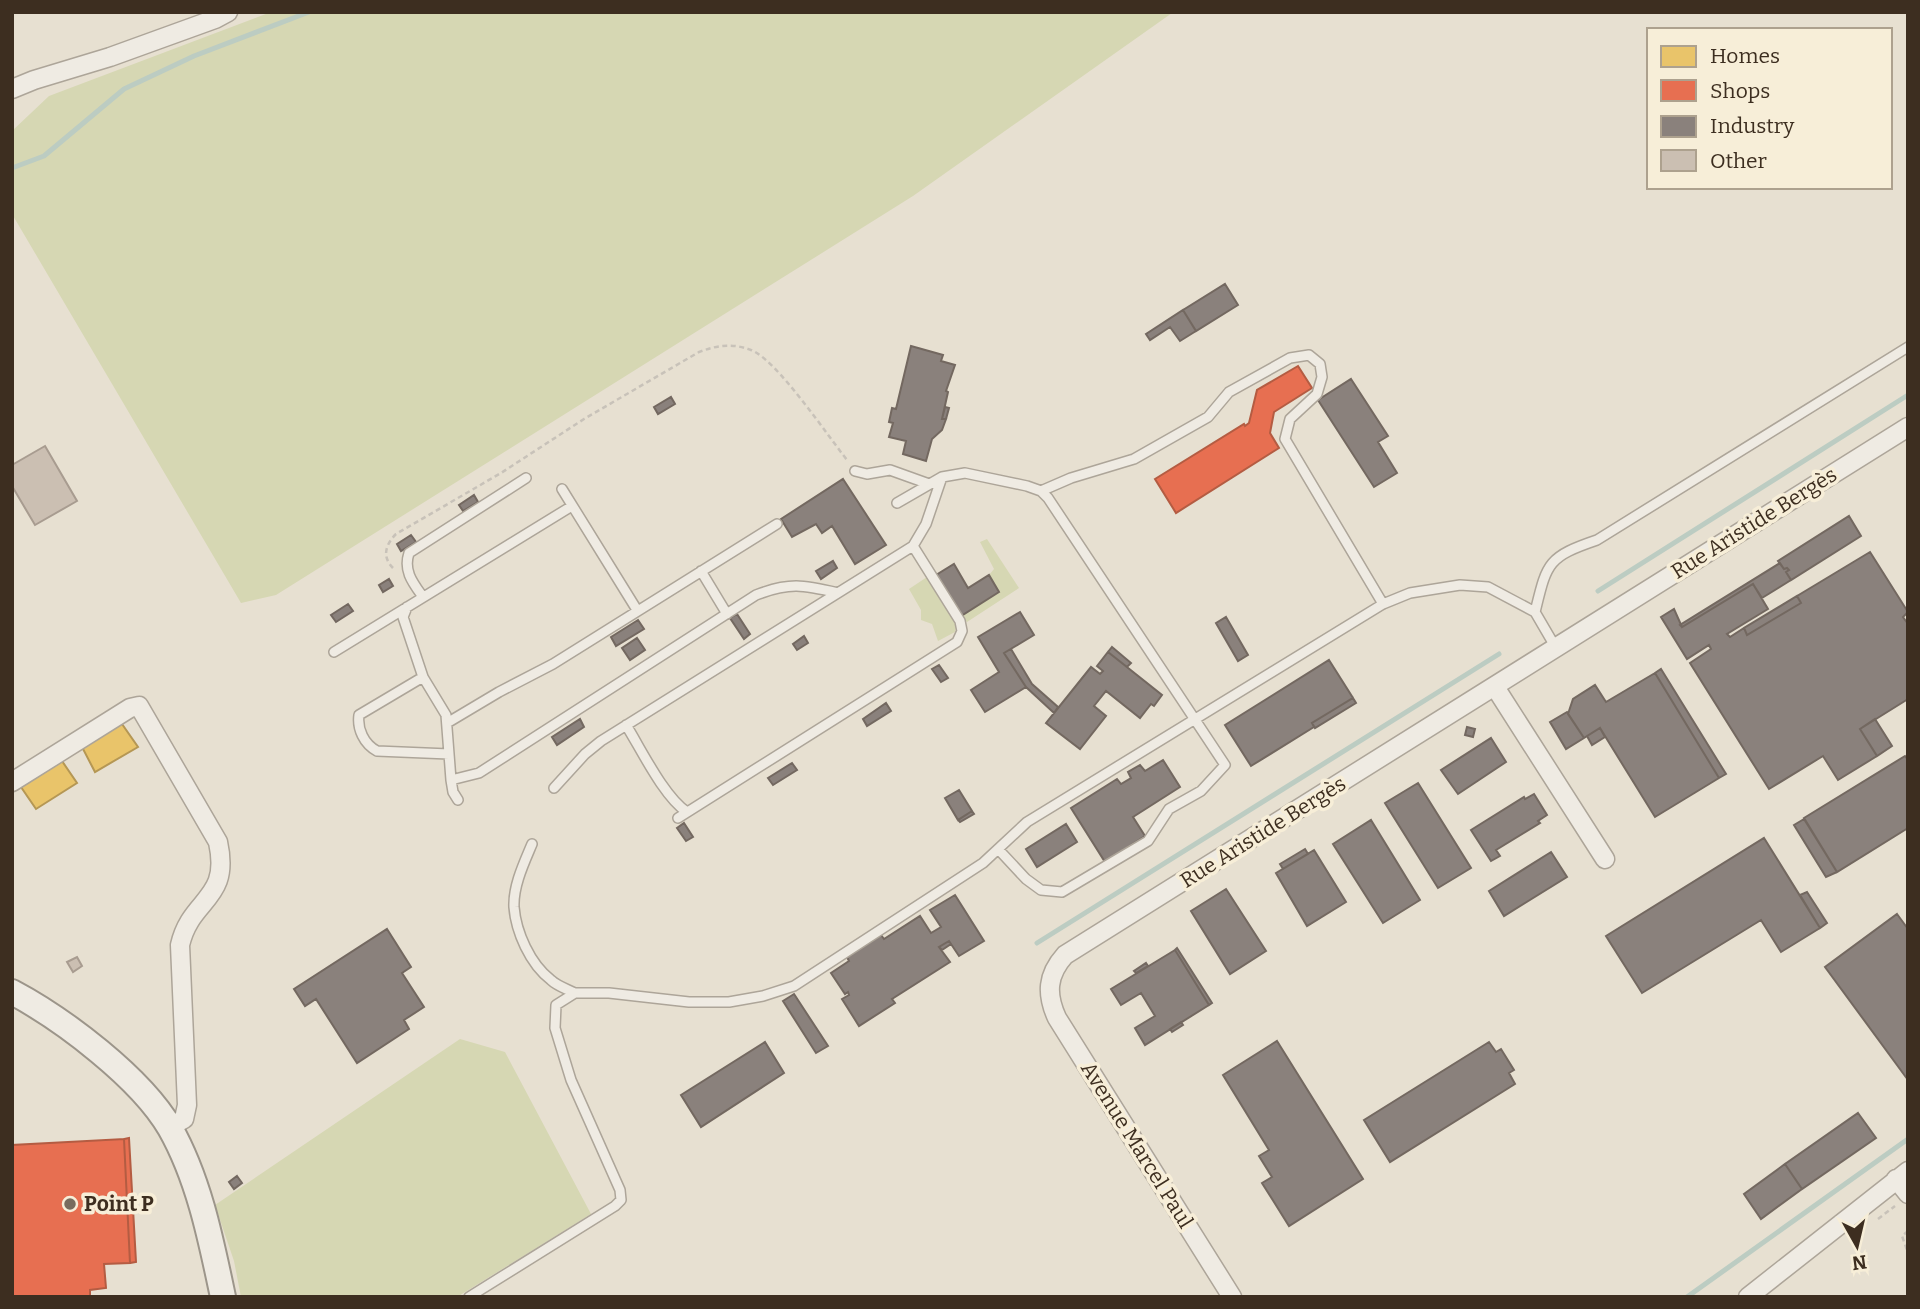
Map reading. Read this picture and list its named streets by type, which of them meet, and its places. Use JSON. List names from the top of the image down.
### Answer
{
  "streets": {
    "street": ["Rue Aristide Bergès", "Avenue Marcel Paul"]
  },
  "crossings": [
    ["Rue Aristide Bergès", "Avenue Marcel Paul"]
  ],
  "places": ["Point P"],
  "legend": [
    "Homes",
    "Shops",
    "Industry",
    "Other"
  ],
  "north": "bottom"
}
